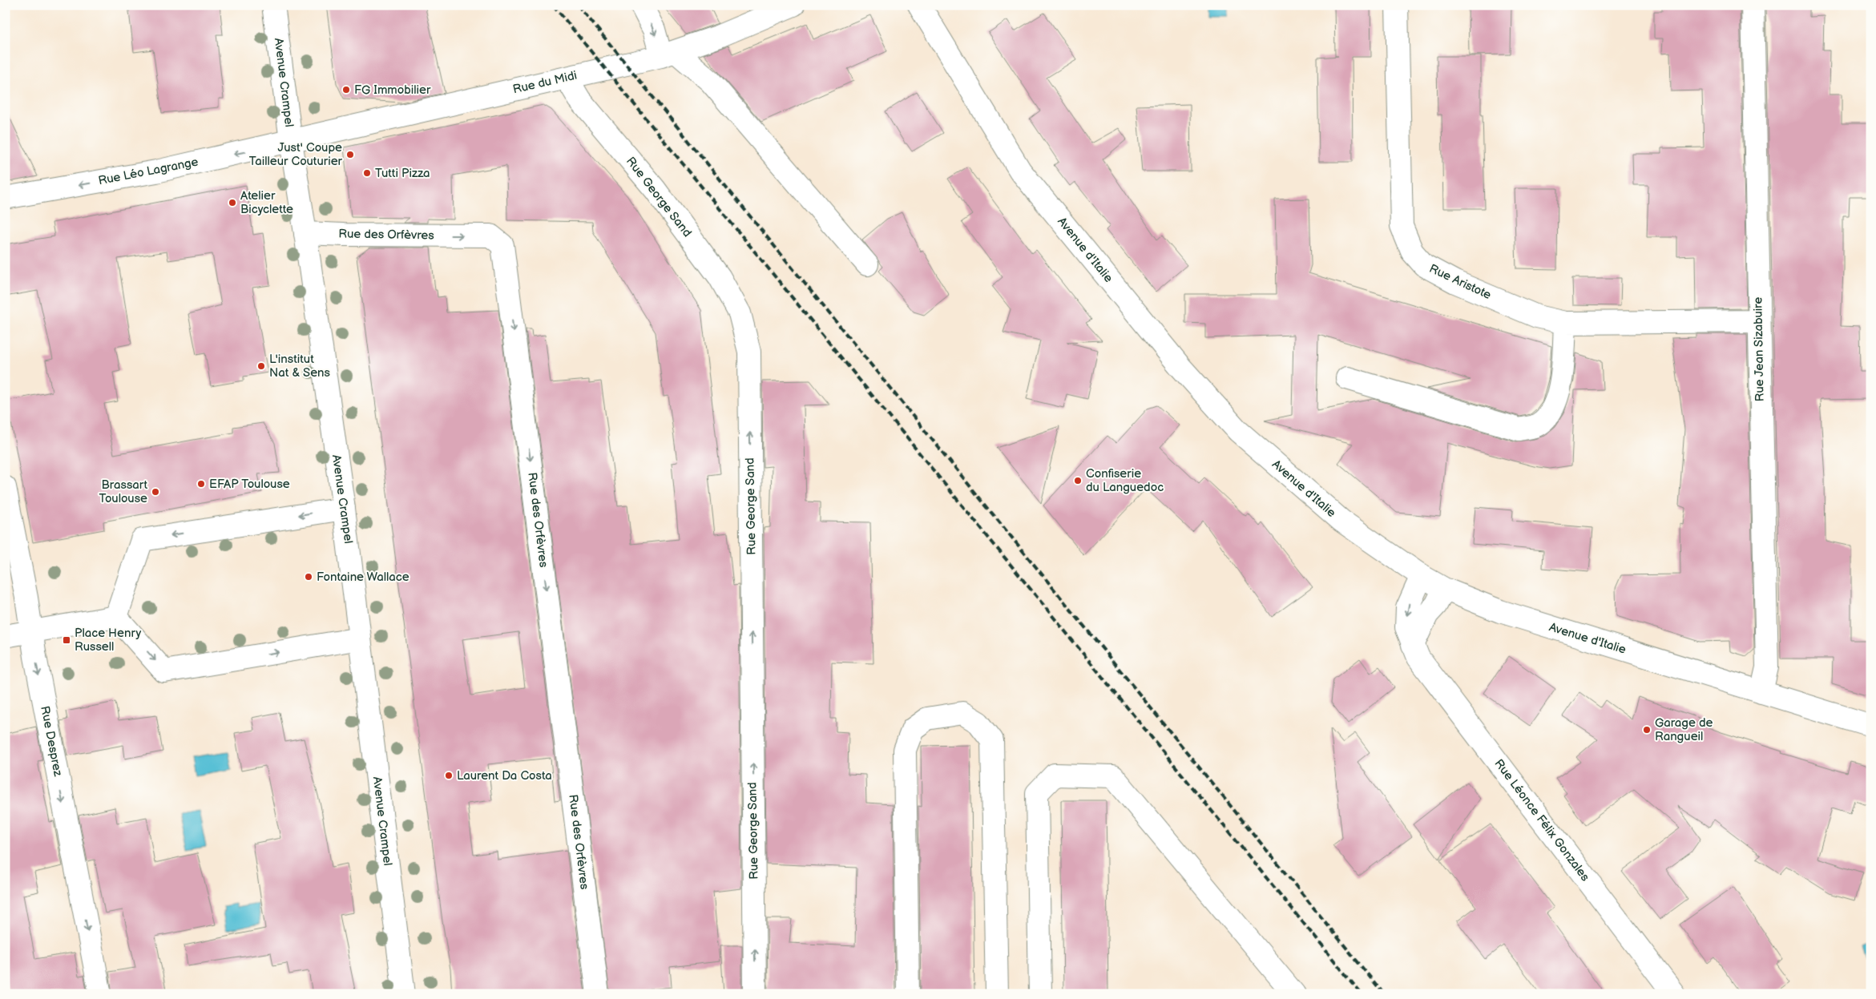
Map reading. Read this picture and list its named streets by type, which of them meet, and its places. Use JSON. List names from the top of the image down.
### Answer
{
  "streets": {
    "street": [
      "Avenue Crampel",
      "Rue du Midi",
      "Rue Léo Lagrange",
      "Rue George Sand",
      "Rue des Orfèvres",
      "Avenue d'Italie",
      "Rue Aristote",
      "Rue Jean Sizabuire",
      "Rue Desprez",
      "Rue Léonce Félix Gonzales"
    ]
  },
  "crossings": [
    ["Avenue Crampel", "Rue du Midi"],
    ["Avenue Crampel", "Rue Léo Lagrange"],
    ["Avenue Crampel", "Rue des Orfèvres"],
    ["Rue du Midi", "Rue Léo Lagrange"],
    ["Rue du Midi", "Rue George Sand"],
    ["Avenue d'Italie", "Rue Jean Sizabuire"],
    ["Avenue d'Italie", "Rue Léonce Félix Gonzales"],
    ["Rue Aristote", "Rue Jean Sizabuire"]
  ],
  "one_way": [
    "Rue Léo Lagrange",
    "Rue George Sand",
    "Rue des Orfèvres",
    "Rue Desprez"
  ],
  "places": {
    "other": [
      "FG Immobilier",
      "Just' Coupe Tailleur Couturier",
      "Tutti Pizza",
      "Atelier Bicyclette",
      "L'institut Nat & Sens",
      "Confiserie du Languedoc",
      "EFAP Toulouse",
      "Brassart Toulouse",
      "Fontaine Wallace",
      "Garage de Rangueil",
      "Laurent Da Costa"
    ],
    "transit": ["Place Henry Russell"]
  }
}
